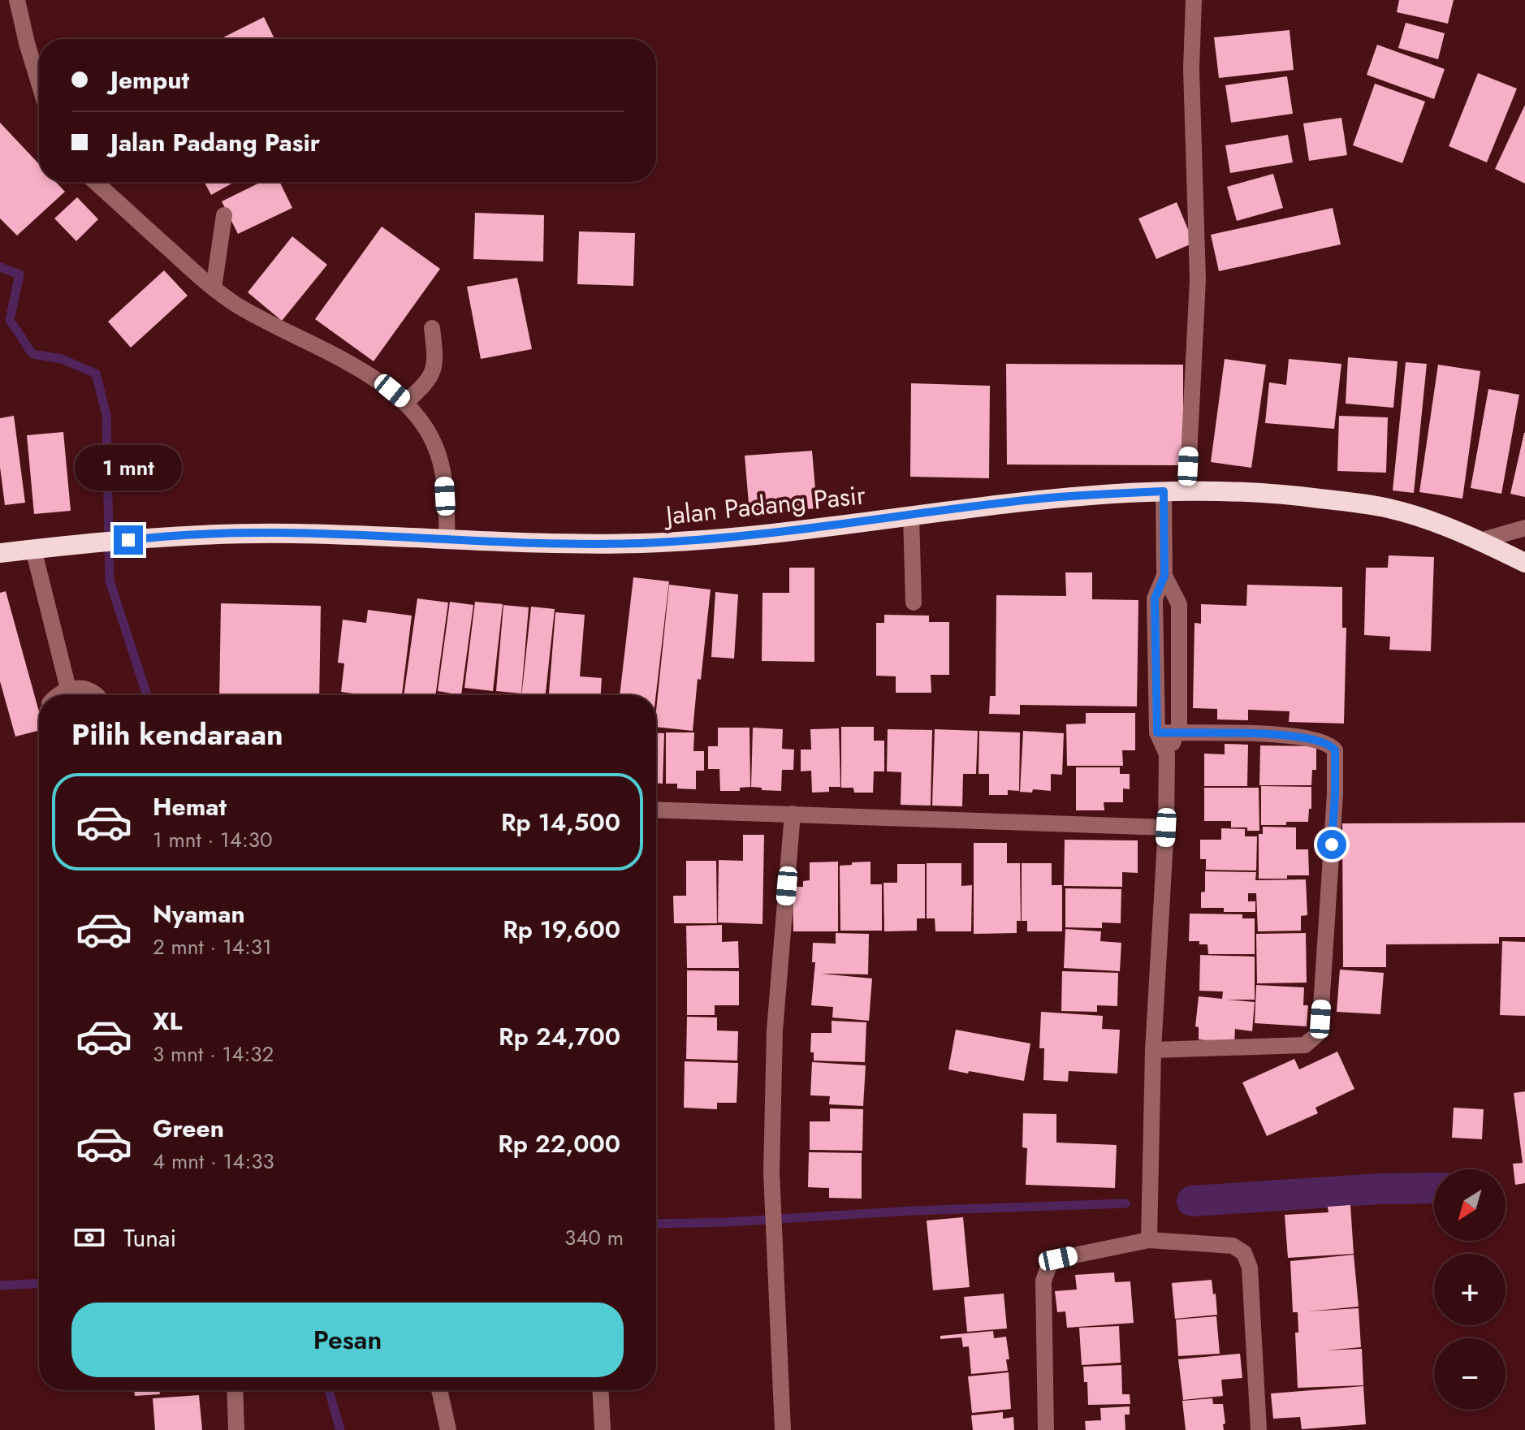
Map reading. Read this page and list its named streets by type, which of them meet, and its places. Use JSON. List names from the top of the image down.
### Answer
{
  "streets": {
    "highway": ["Jalan Padang Pasir"]
  },
  "north": "bottom left",
  "page": {
    "banner": ["Jemput", "Jalan Padang Pasir"],
    "bubble": "1 mnt",
    "heading": "Pilih kendaraan",
    "list": [
      {
        "name": "Hemat",
        "note": "1 mnt · 14:30",
        "value": "Rp 14,500"
      },
      {
        "name": "Nyaman",
        "note": "2 mnt · 14:31",
        "value": "Rp 19,600"
      },
      {
        "name": "XL",
        "note": "3 mnt · 14:32",
        "value": "Rp 24,700"
      },
      {
        "name": "Green",
        "note": "4 mnt · 14:33",
        "value": "Rp 22,000"
      }
    ],
    "map_buttons": ["+", "−"],
    "pay": ["Tunai", "340 m"],
    "buttons": "Pesan"
  }
}
